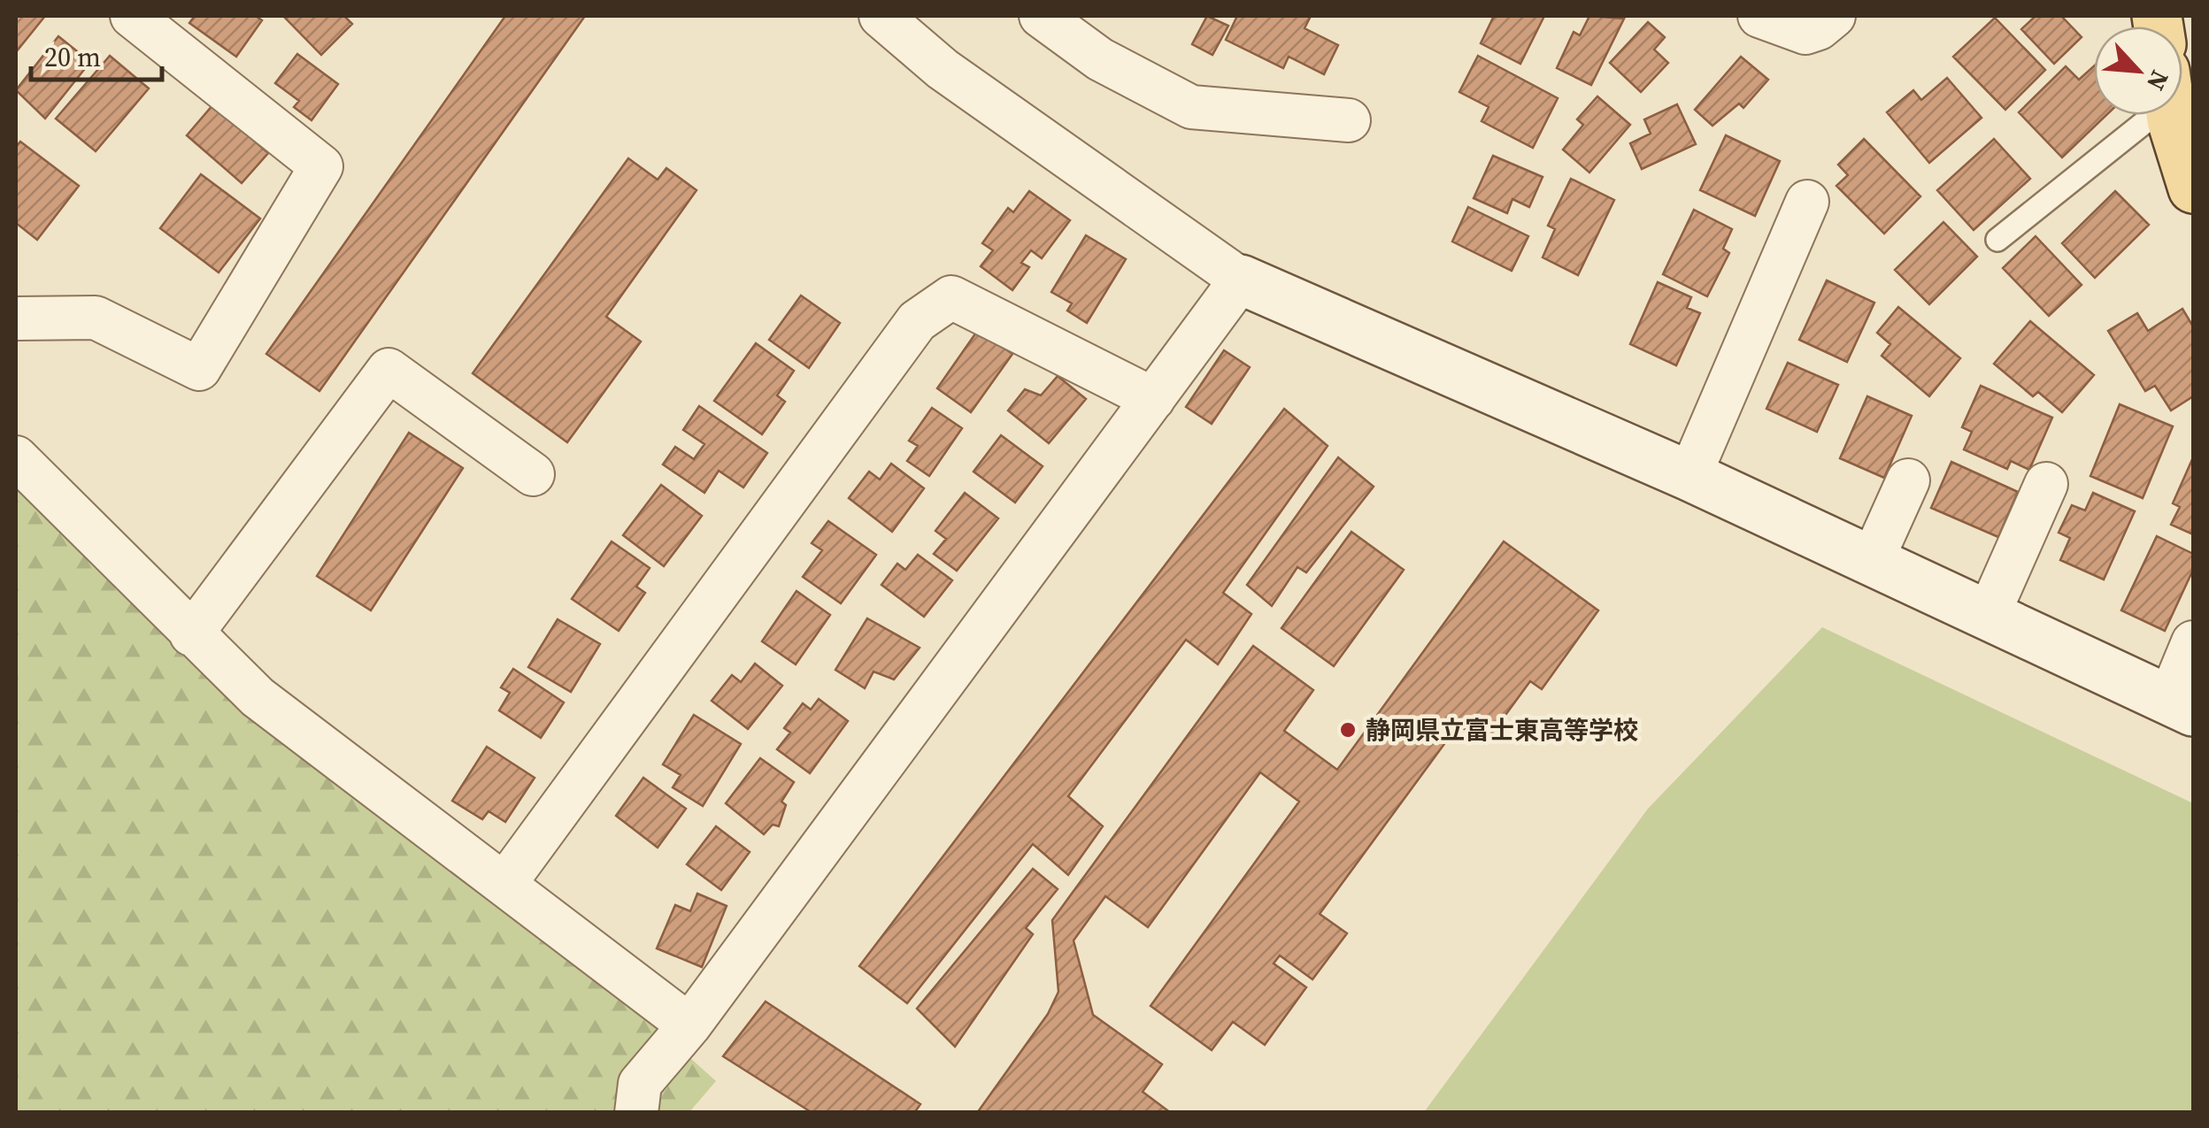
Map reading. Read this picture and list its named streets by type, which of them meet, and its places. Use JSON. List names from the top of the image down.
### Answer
{
  "places": ["静岡県立富士東高等学校"],
  "scale_bar": "20 m",
  "north": "bottom right"
}
